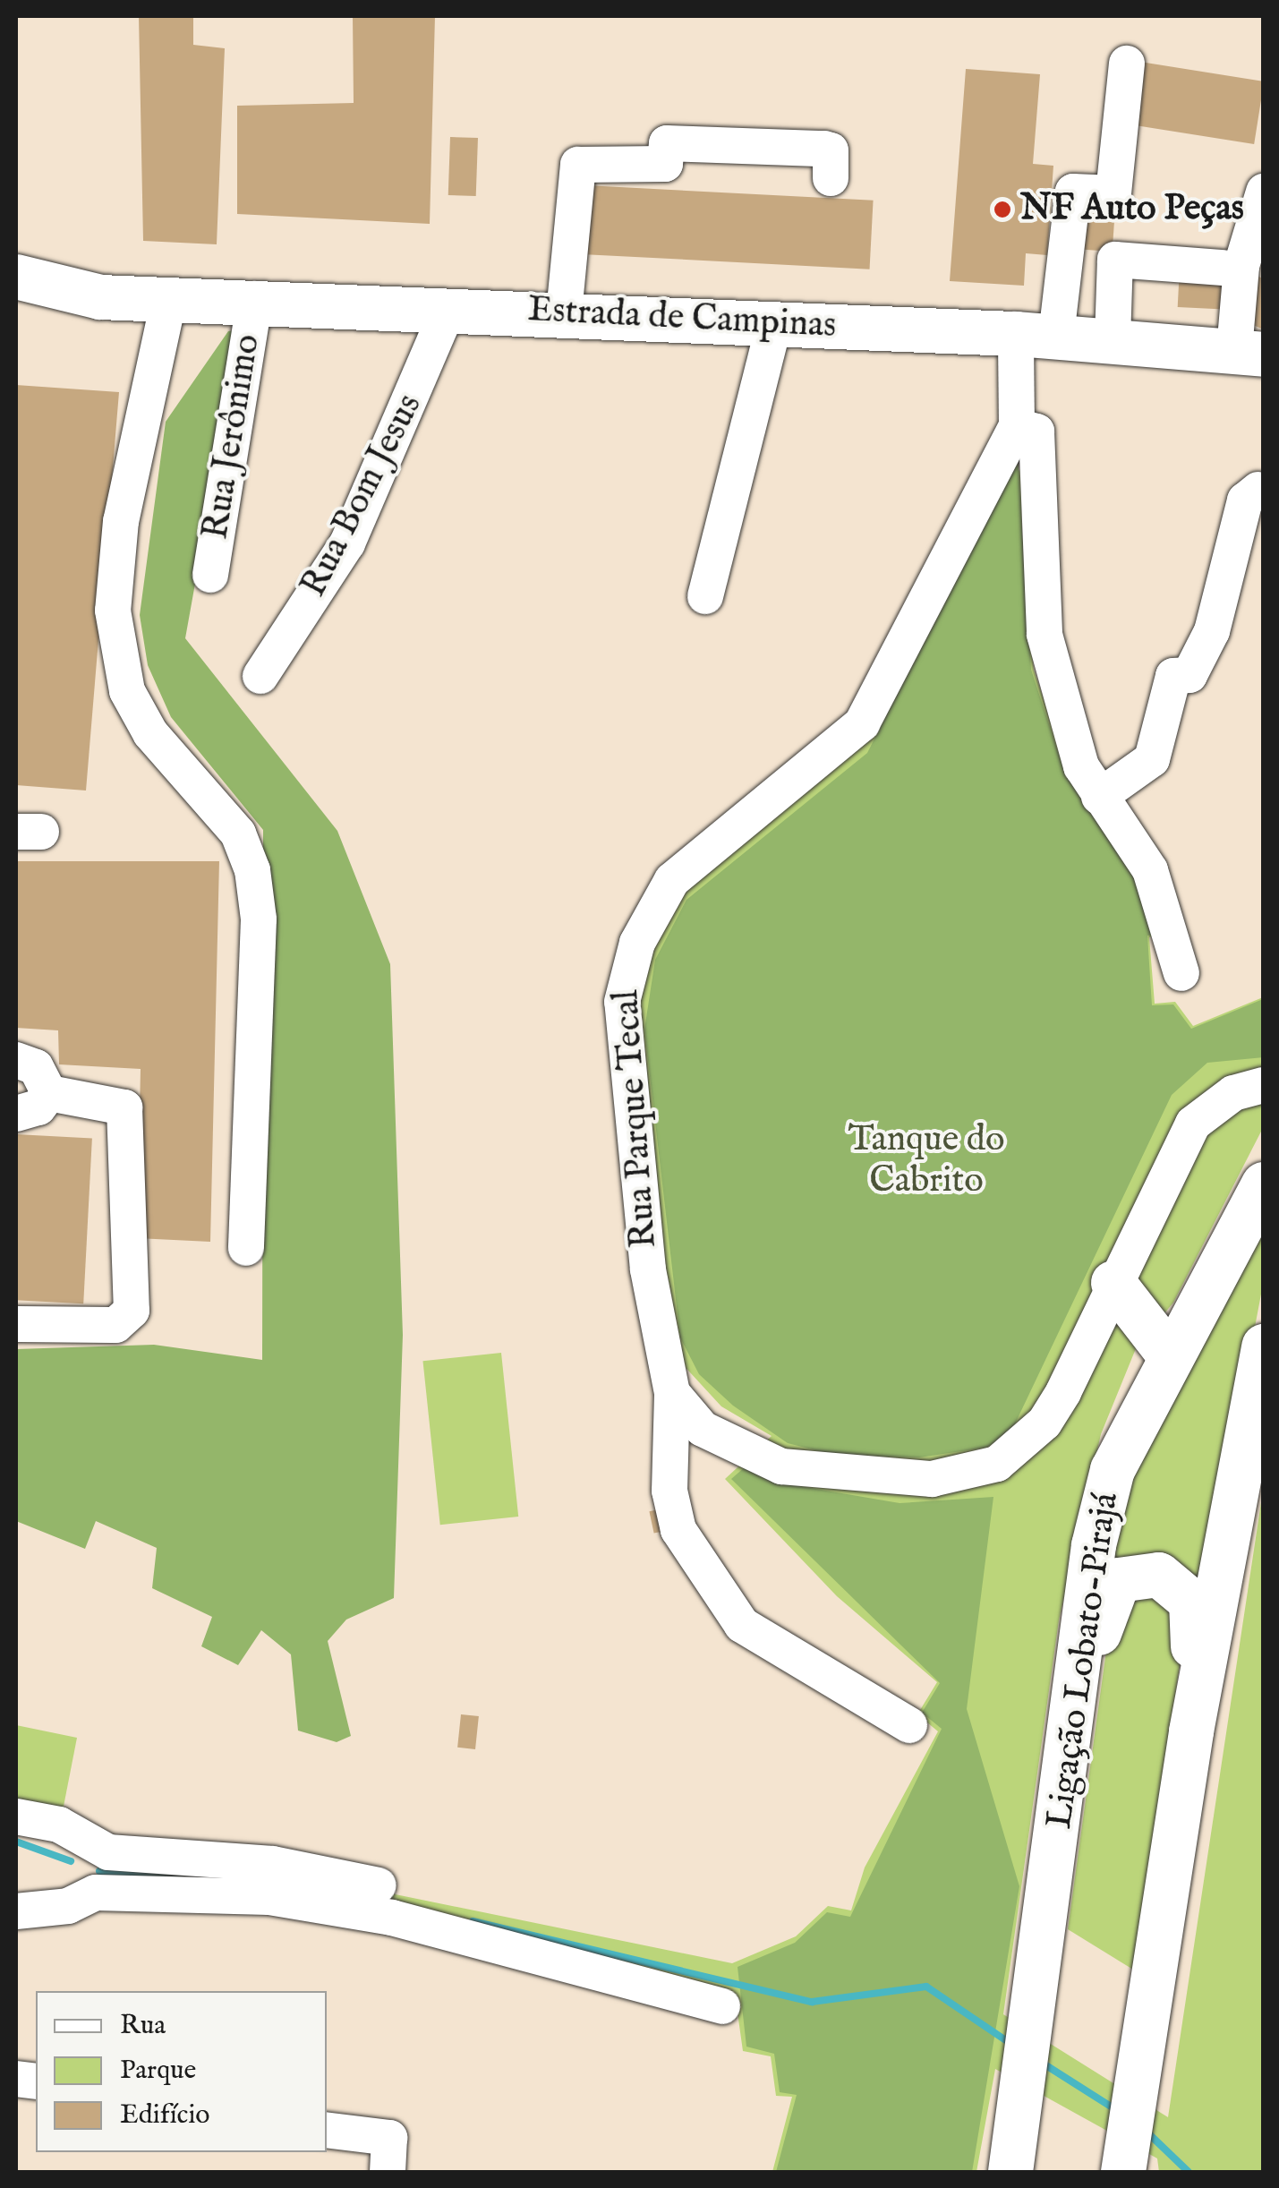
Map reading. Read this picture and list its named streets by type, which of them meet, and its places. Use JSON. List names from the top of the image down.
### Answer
{
  "streets": {
    "main road": ["Estrada de Campinas", "Ligação Lobato-Pirajá"],
    "street": ["Rua Jerônimo", "Rua Bom Jesus", "Rua Parque Tecal"]
  },
  "crossings": [
    ["Estrada de Campinas", "Rua Jerônimo"],
    ["Estrada de Campinas", "Rua Bom Jesus"],
    ["Estrada de Campinas", "Rua Parque Tecal"]
  ],
  "parks": ["Tanque do Cabrito"],
  "places": ["NF Auto Peças"],
  "legend": ["Rua", "Parque", "Edifício"]
}
